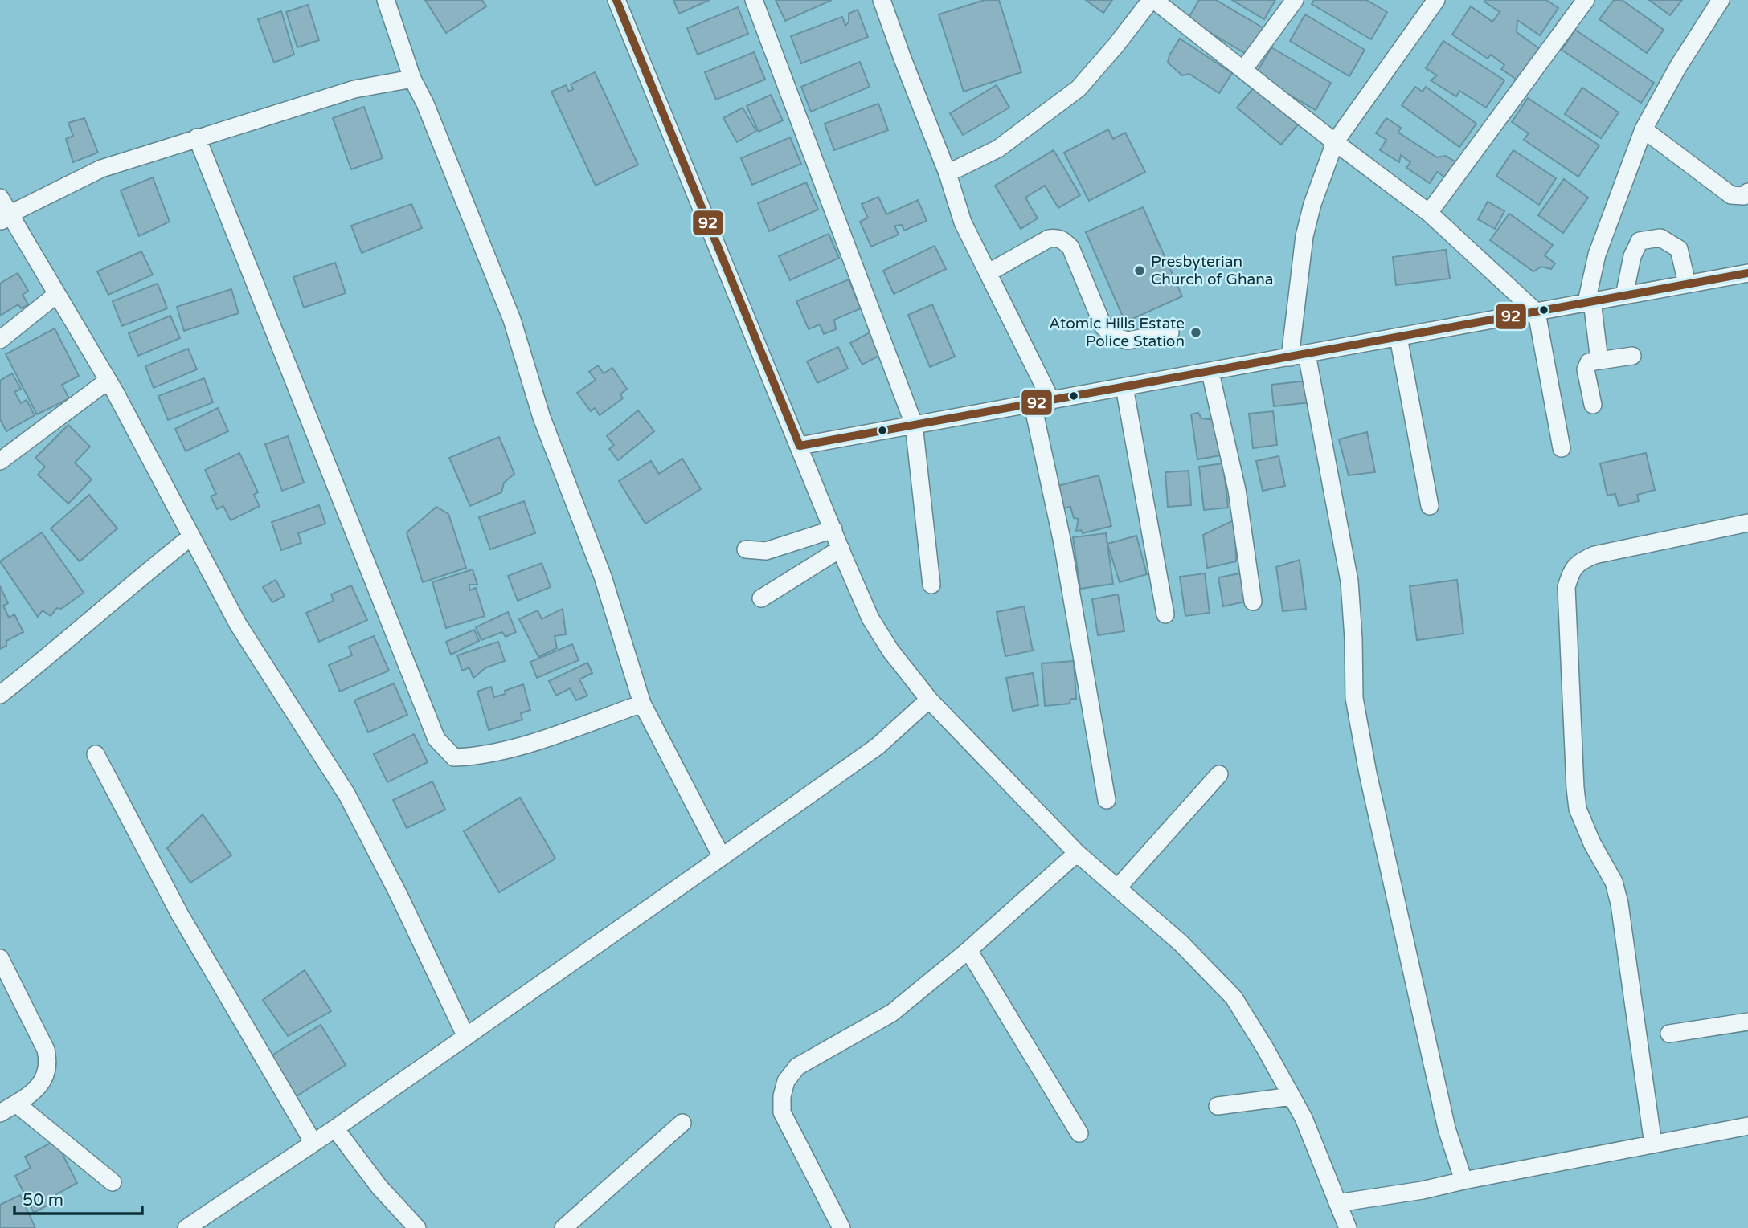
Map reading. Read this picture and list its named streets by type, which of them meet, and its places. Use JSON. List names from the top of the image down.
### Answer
{
  "places": ["Presbyterian Church of Ghana", "Atomic Hills Estate Police Station"],
  "lines": ["transit line 92"],
  "scale_bar": "50 m"
}
